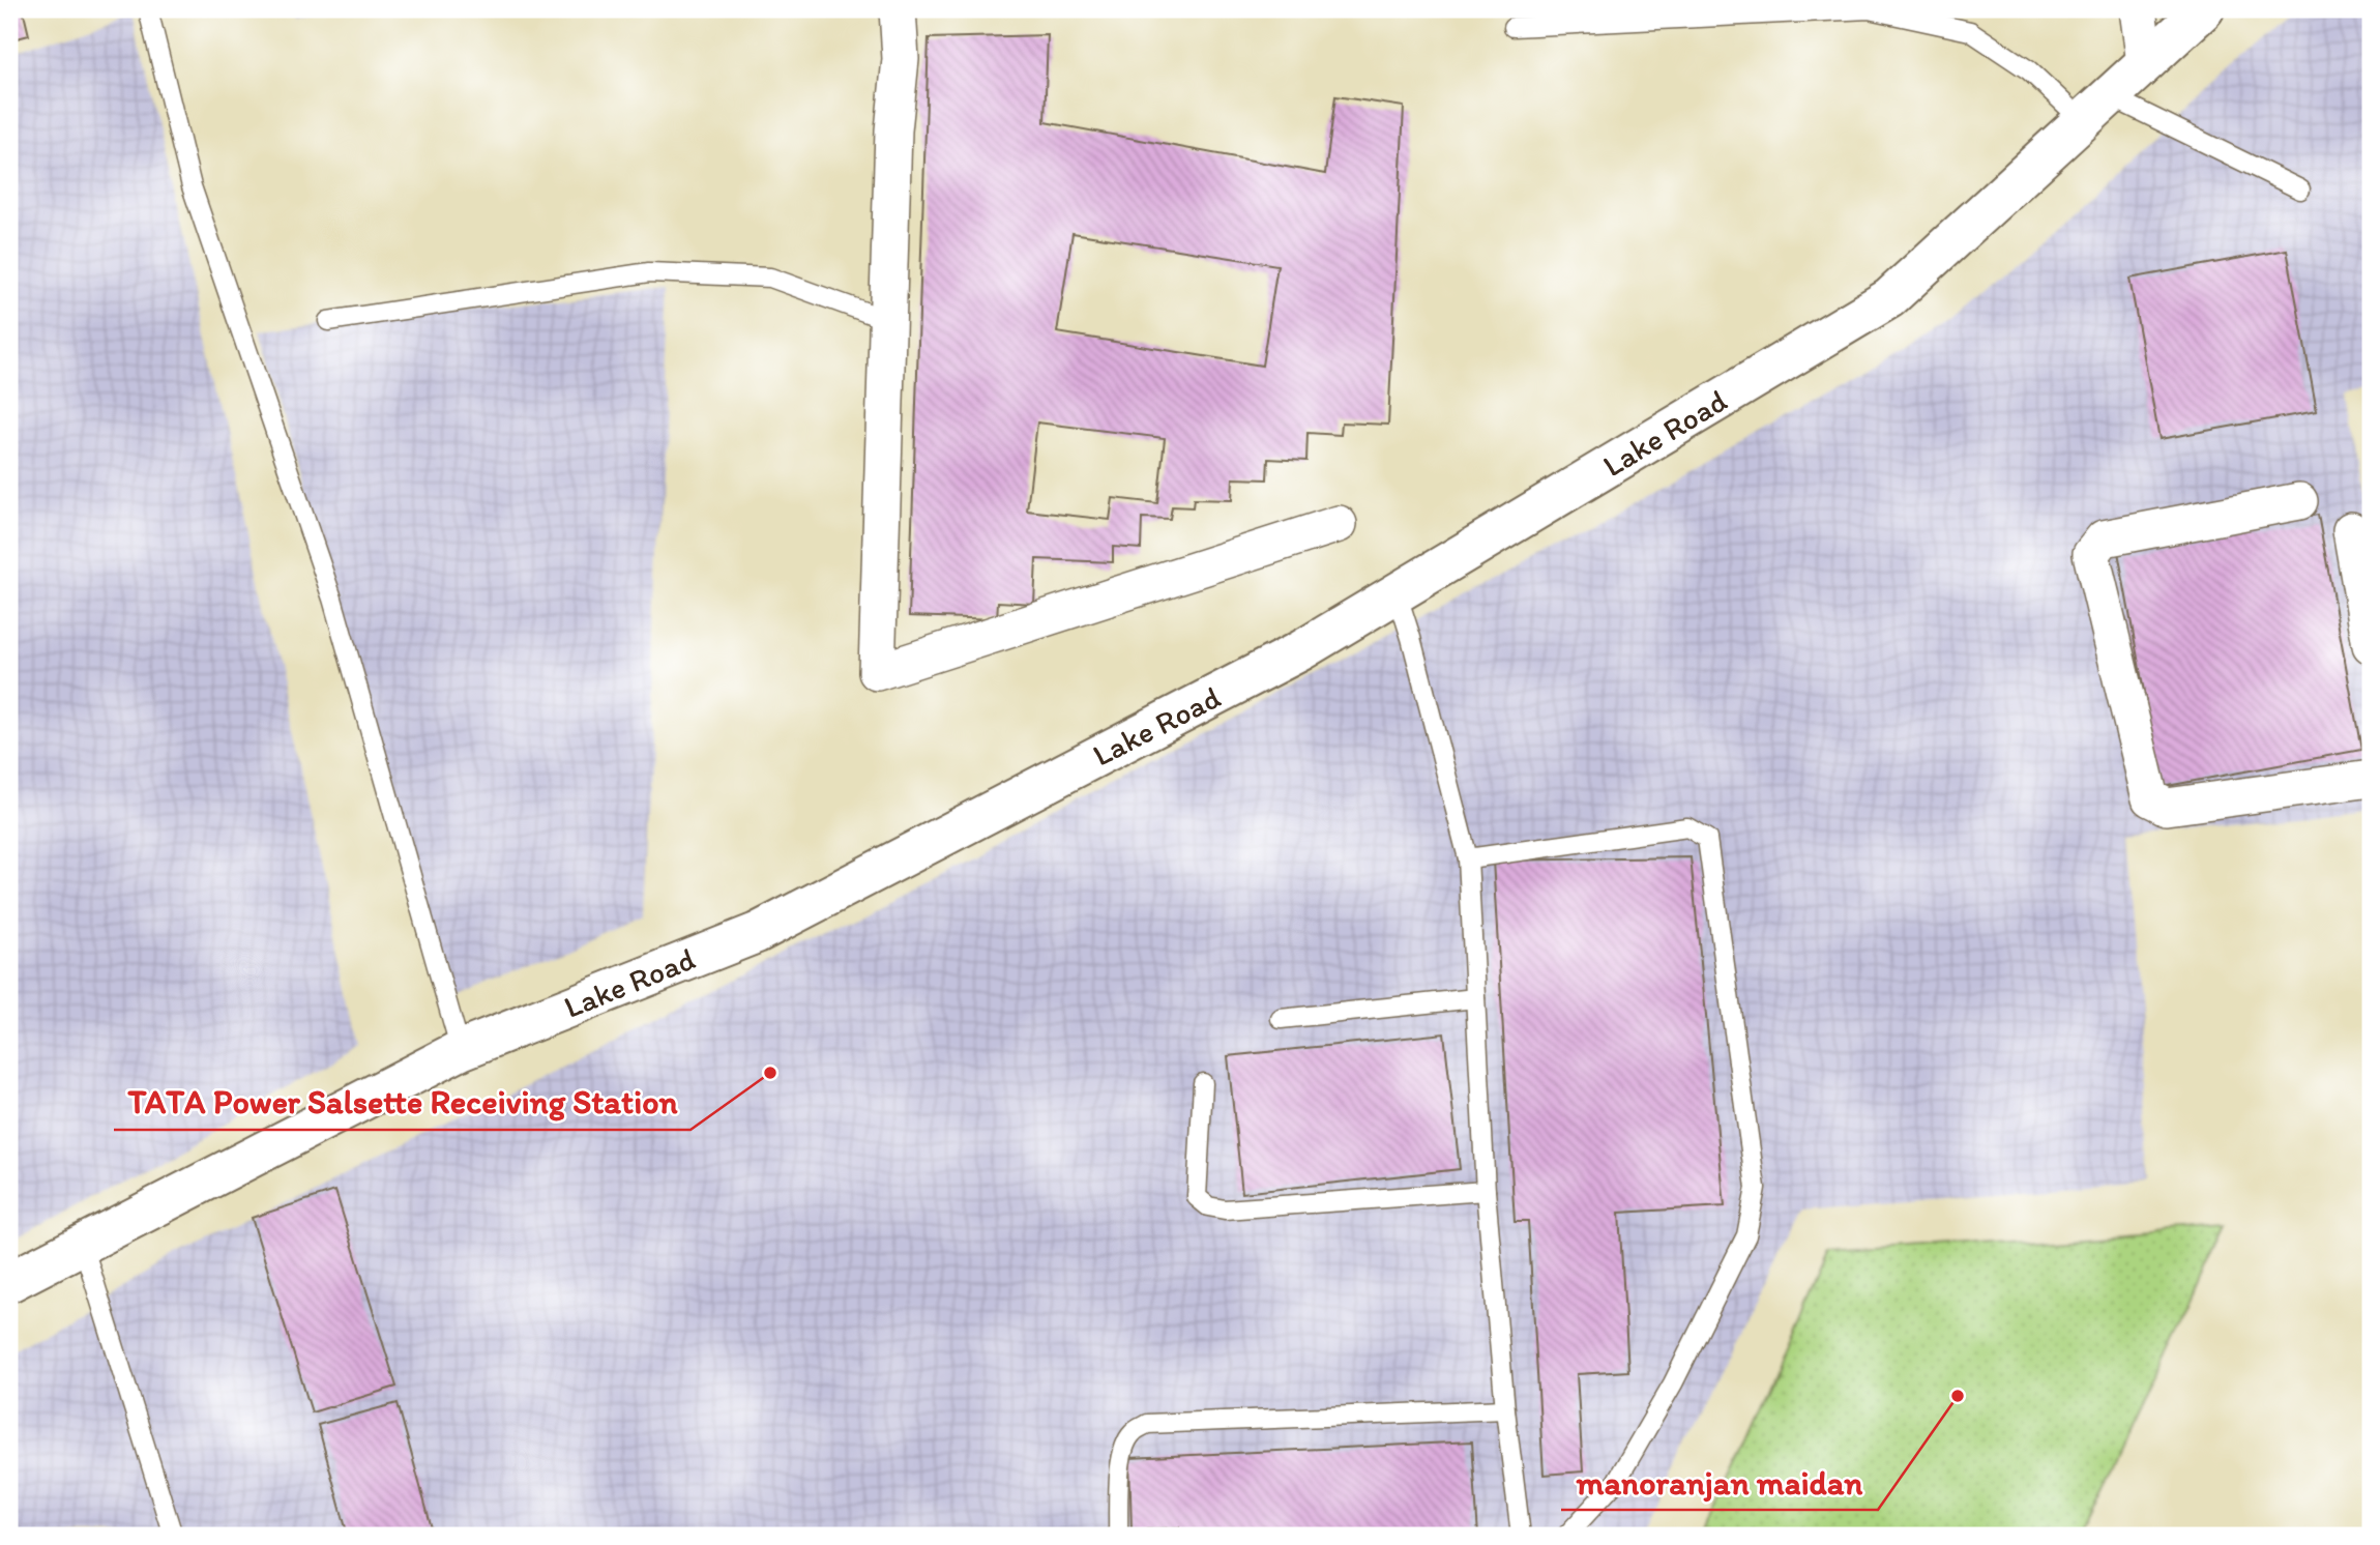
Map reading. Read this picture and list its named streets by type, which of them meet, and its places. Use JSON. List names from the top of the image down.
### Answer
{
  "streets": {
    "street": ["Lake Road"]
  },
  "places": ["TATA Power Salsette Receiving Station", "manoranjan maidan"]
}
